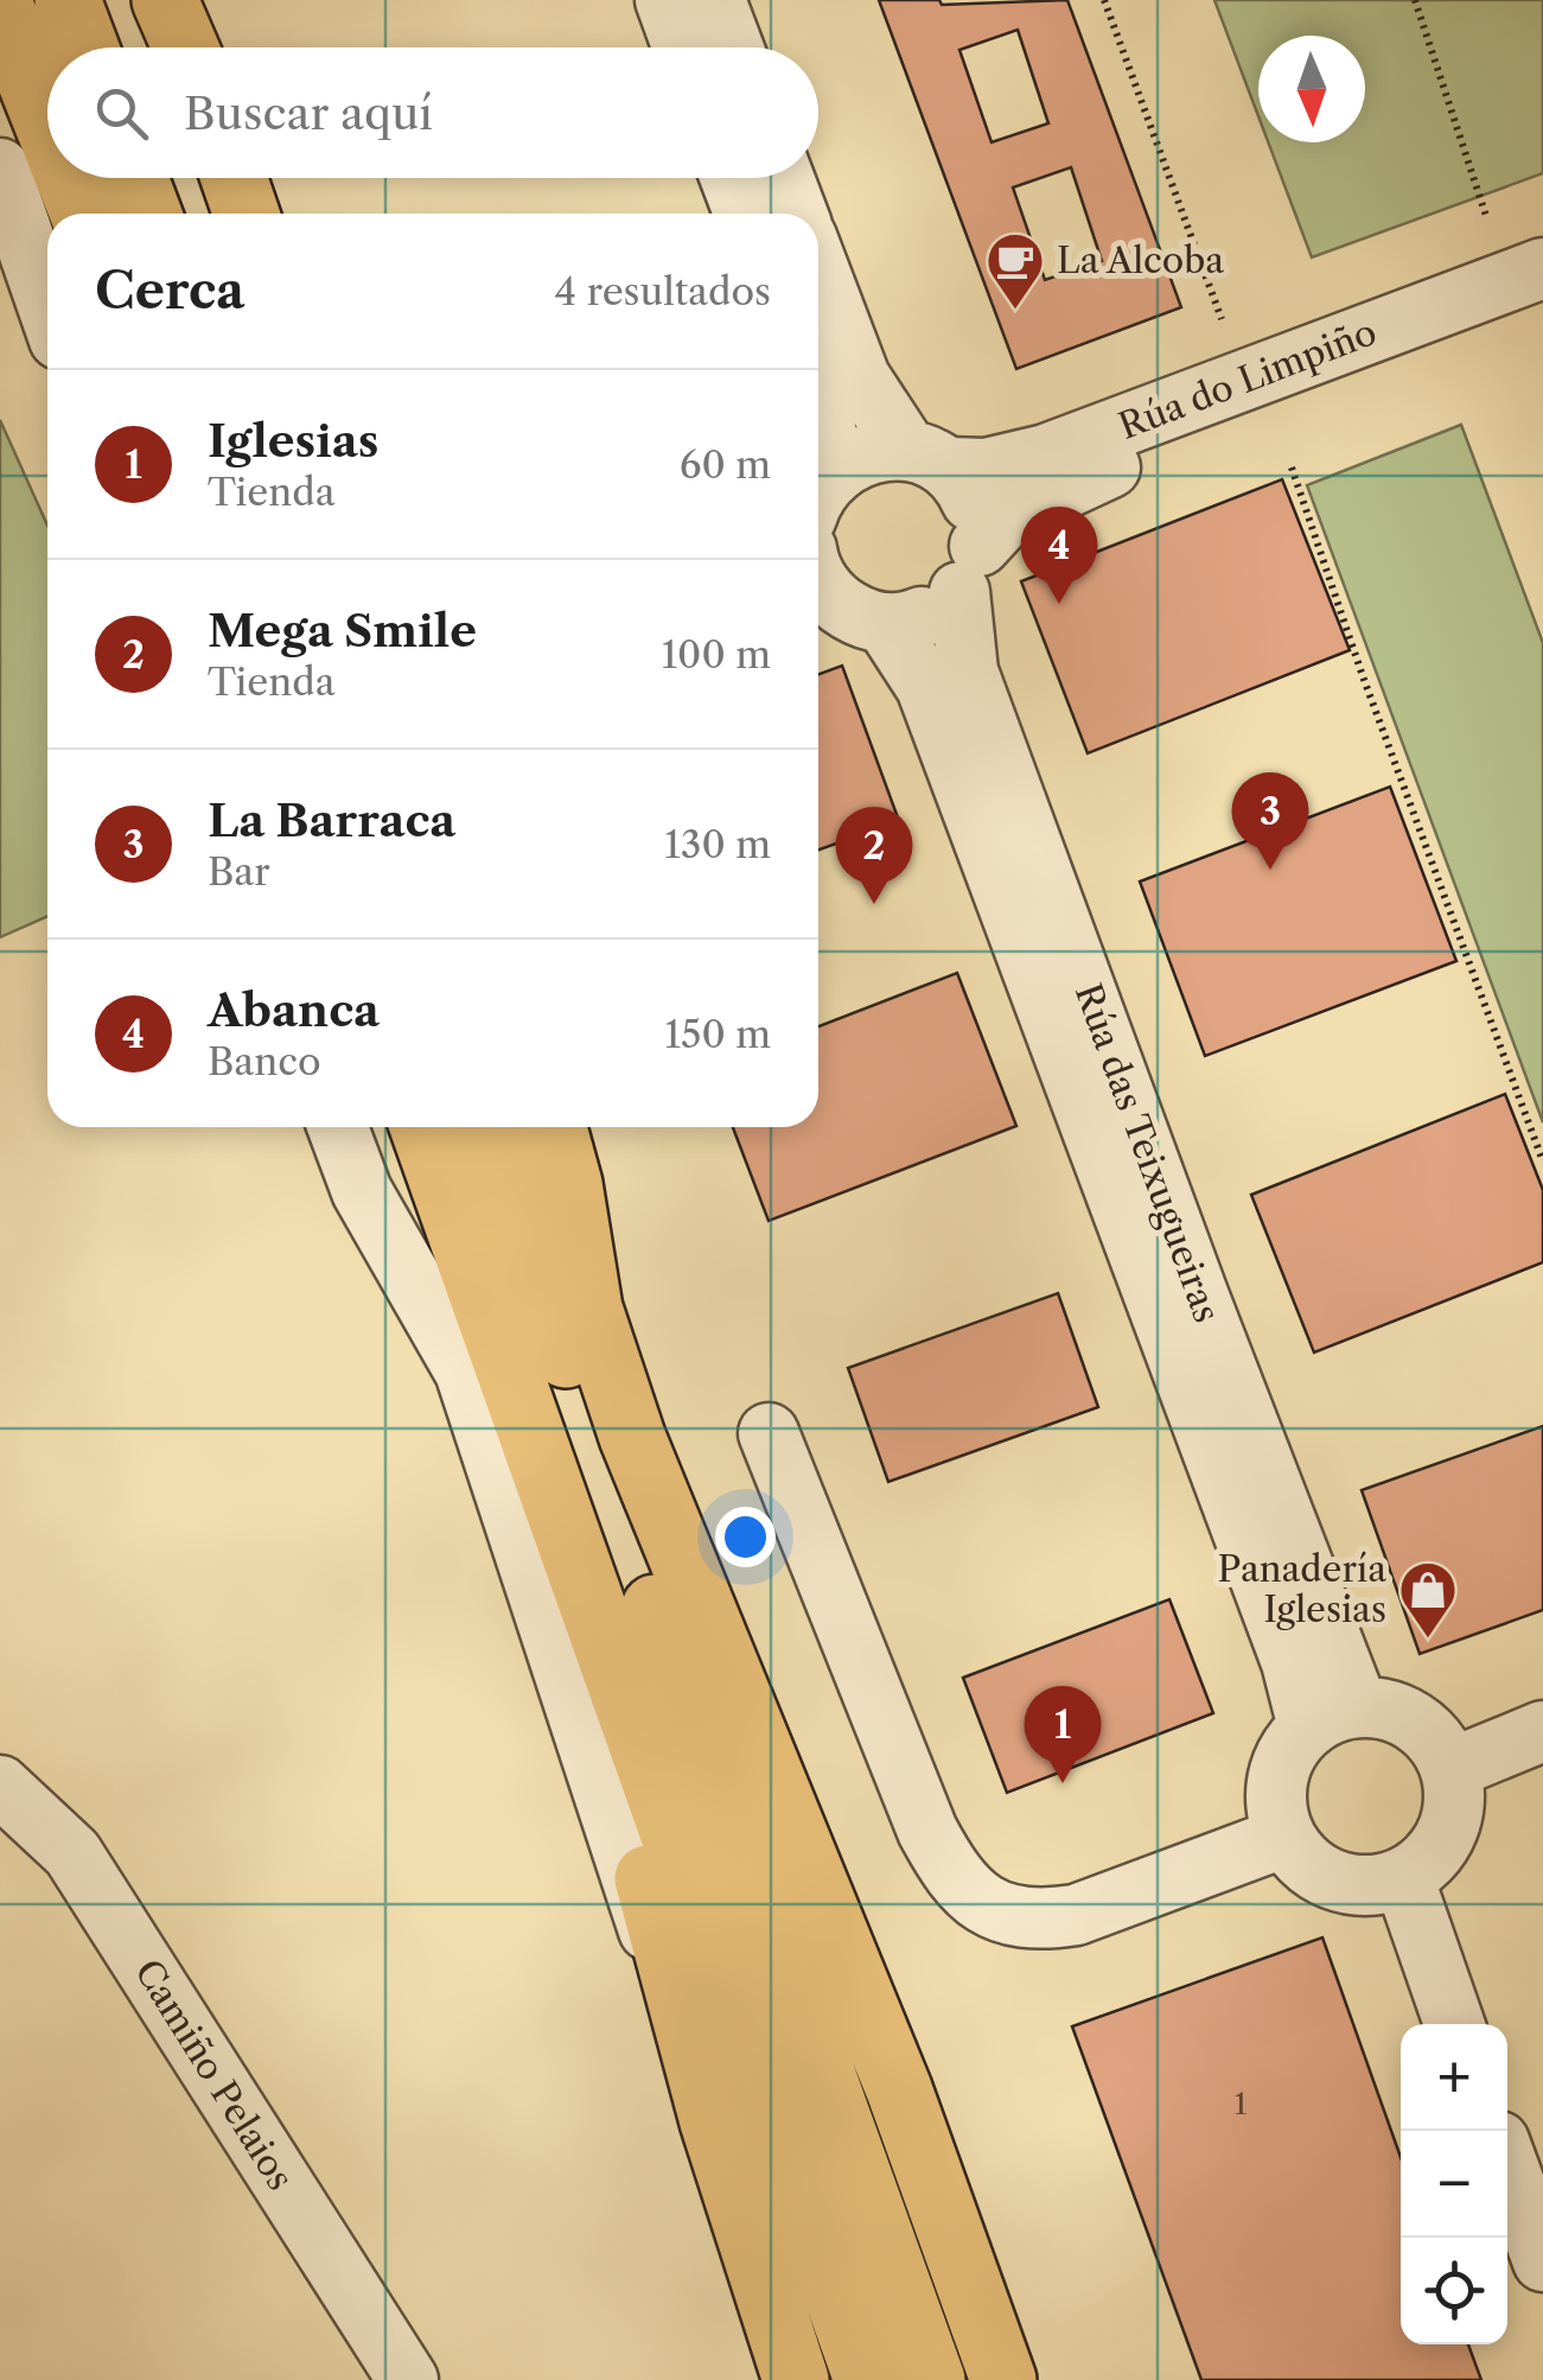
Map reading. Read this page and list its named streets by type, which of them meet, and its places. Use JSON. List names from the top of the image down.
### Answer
{
  "streets": {
    "street": ["Rúa do Limpiño", "Rúa das Teixugueiras", "Camiño Pelaios"]
  },
  "crossings": [
    ["Rúa do Limpiño", "Rúa das Teixugueiras"]
  ],
  "places": {
    "cafe": ["La Alcoba"],
    "shop": ["Panadería Iglesias"]
  },
  "house_numbers": ["1"],
  "north": "bottom",
  "page": {
    "search": "Buscar aquí",
    "heading": ["Cerca", "4 resultados"],
    "list": [
      {
        "mark": "1",
        "name": "Iglesias",
        "note": "Tienda",
        "value": "60 m"
      },
      {
        "mark": "2",
        "name": "Mega Smile",
        "note": "Tienda",
        "value": "100 m"
      },
      {
        "mark": "3",
        "name": "La Barraca",
        "note": "Bar",
        "value": "130 m"
      },
      {
        "mark": "4",
        "name": "Abanca",
        "note": "Banco",
        "value": "150 m"
      }
    ],
    "pins": [
      "4",
      "3",
      "2",
      "1"
    ],
    "map_buttons": ["+", "−"]
  }
}
